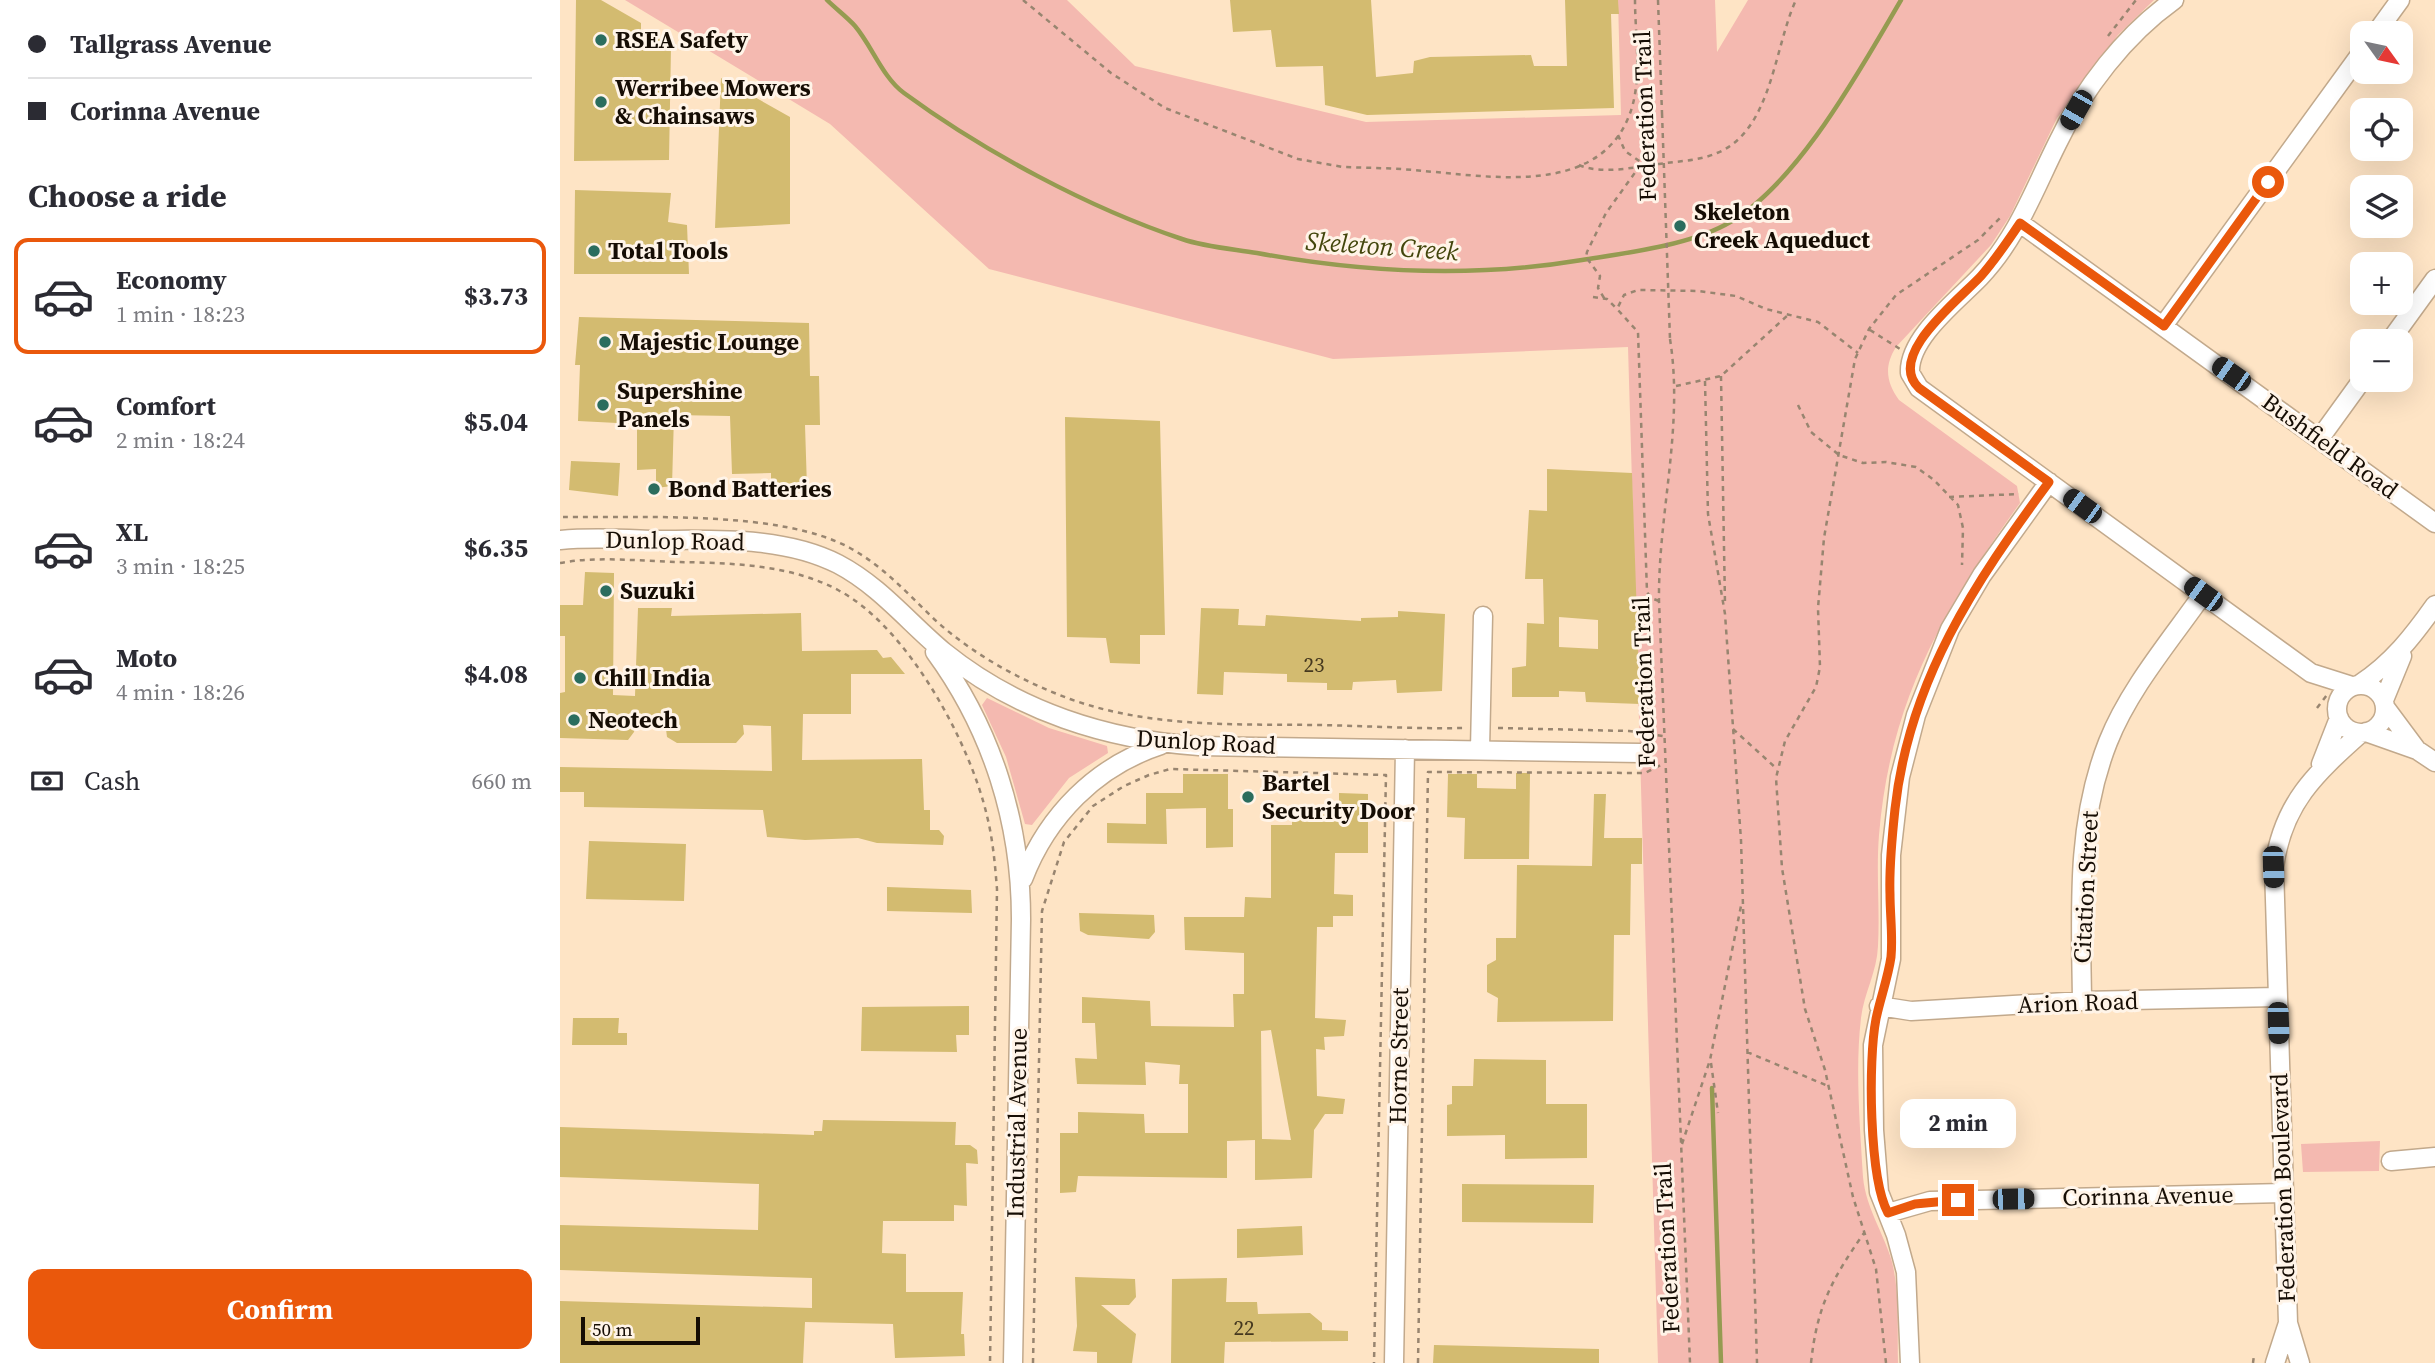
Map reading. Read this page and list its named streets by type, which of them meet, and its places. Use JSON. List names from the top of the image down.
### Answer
{
  "streets": {
    "street": [
      "Bushfield Road",
      "Dunlop Road",
      "Citation Street",
      "Arion Road",
      "Horne Street",
      "Industrial Avenue",
      "Federation Boulevard",
      "Corinna Avenue"
    ],
    "path": ["Federation Trail"]
  },
  "crossings": [
    ["Dunlop Road", "Horne Street"],
    ["Dunlop Road", "Industrial Avenue"],
    ["Citation Street", "Arion Road"],
    ["Arion Road", "Federation Boulevard"],
    ["Federation Boulevard", "Corinna Avenue"]
  ],
  "water": ["Skeleton Creek"],
  "places": [
    "RSEA Safety",
    "Werribee Mowers & Chainsaws",
    "Skeleton Creek Aqueduct",
    "Total Tools",
    "Majestic Lounge",
    "Supershine Panels",
    "Bond Batteries",
    "Suzuki",
    "Chill India",
    "Neotech",
    "Bartel Security Door"
  ],
  "house_numbers": ["23", "22"],
  "scale_bar": "50 m",
  "north": "bottom right",
  "page": {
    "banner": ["Tallgrass Avenue", "Corinna Avenue"],
    "map_buttons": ["+", "−"],
    "heading": "Choose a ride",
    "list": [
      {
        "name": "Economy",
        "note": "1 min · 18:23",
        "value": "$3.73"
      },
      {
        "name": "Comfort",
        "note": "2 min · 18:24",
        "value": "$5.04"
      },
      {
        "name": "XL",
        "note": "3 min · 18:25",
        "value": "$6.35"
      },
      {
        "name": "Moto",
        "note": "4 min · 18:26",
        "value": "$4.08"
      }
    ],
    "pay": ["Cash", "660 m"],
    "bubble": "2 min",
    "buttons": "Confirm",
    "scale": "50 m"
  }
}
